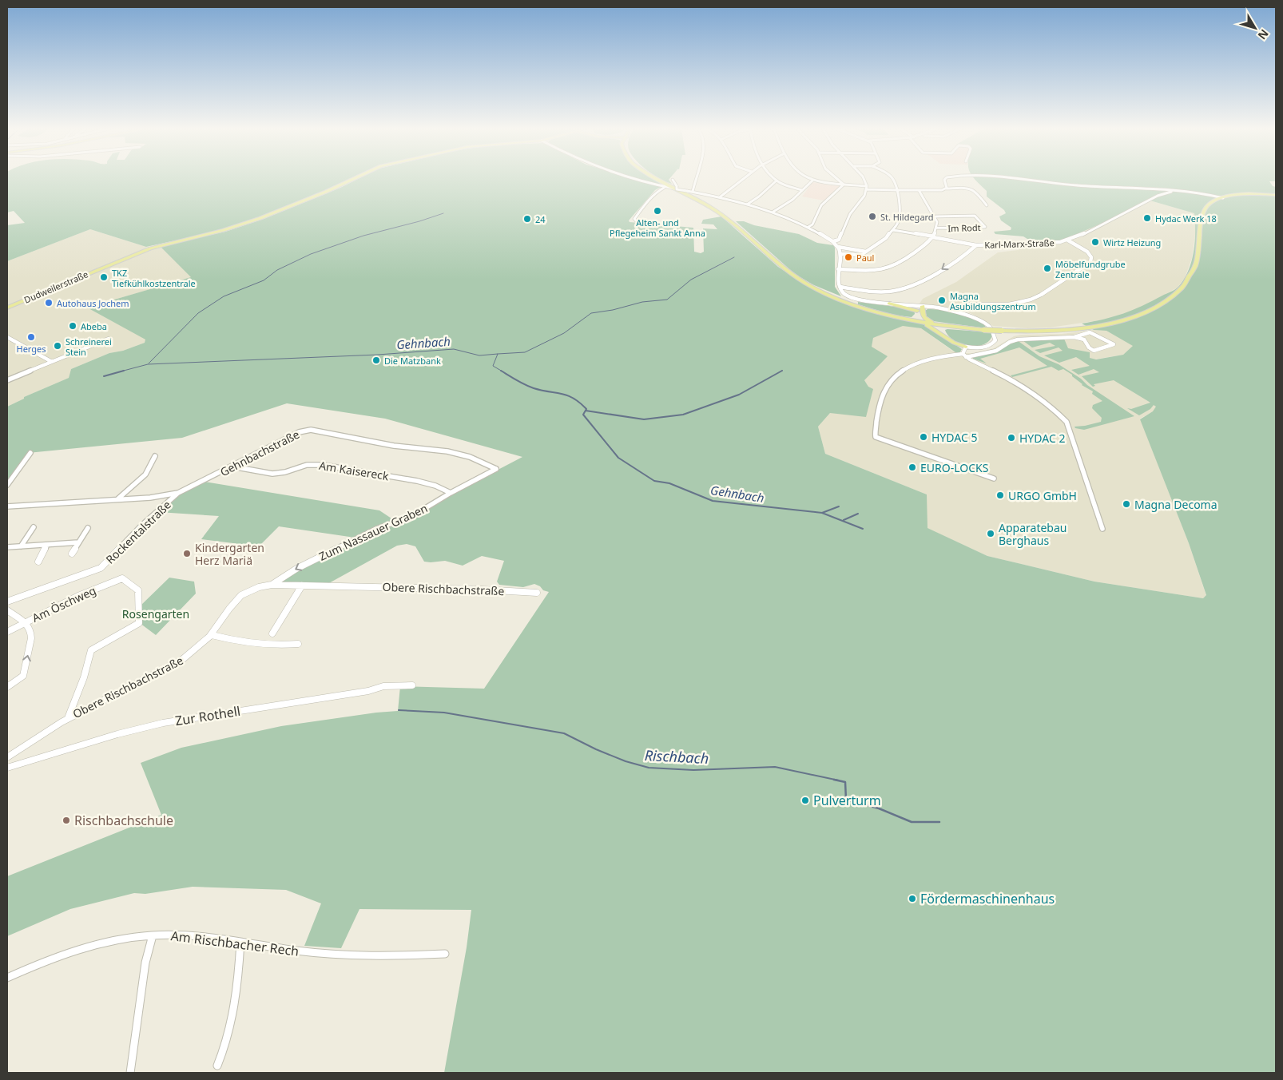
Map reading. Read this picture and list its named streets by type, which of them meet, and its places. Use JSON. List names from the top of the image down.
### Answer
{
  "streets": {
    "main road": ["Dudweilerstraße"],
    "street": [
      "Im Rodt",
      "Karl-Marx-Straße",
      "Gehnbachstraße",
      "Am Kaisereck",
      "Rockentalstraße",
      "Zum Nassauer Graben",
      "Obere Rischbachstraße",
      "Am Öschweg",
      "Zur Rothell",
      "Am Rischbacher Rech"
    ]
  },
  "crossings": [
    ["Gehnbachstraße", "Am Kaisereck"],
    ["Gehnbachstraße", "Rockentalstraße"],
    ["Gehnbachstraße", "Zum Nassauer Graben"],
    ["Am Kaisereck", "Zum Nassauer Graben"],
    ["Zum Nassauer Graben", "Obere Rischbachstraße"],
    ["Obere Rischbachstraße", "Am Öschweg"]
  ],
  "one_way": ["Zum Nassauer Graben"],
  "water": ["Gehnbach", "Rischbach"],
  "parks": ["Rosengarten"],
  "places": [
    "Alten- und Pflegeheim Sankt Anna",
    "St. Hildegard",
    "Hydac Werk 18",
    "24",
    "Wirtz Heizung",
    "Paul",
    "Möbelfundgrube Zentrale",
    "TKZ Tiefkühlkostzentrale",
    "Magna Asubildungszentrum",
    "Autohaus Jochem",
    "Abeba",
    "Herges",
    "Schreinerei Stein",
    "Die Matzbank",
    "HYDAC 5",
    "HYDAC 2",
    "EURO-LOCKS",
    "URGO GmbH",
    "Magna Decoma",
    "Apparatebau Berghaus",
    "Kindergarten Herz Mariä",
    "Pulverturm",
    "Rischbachschule",
    "Fördermaschinenhaus"
  ],
  "north": "bottom right"
}
